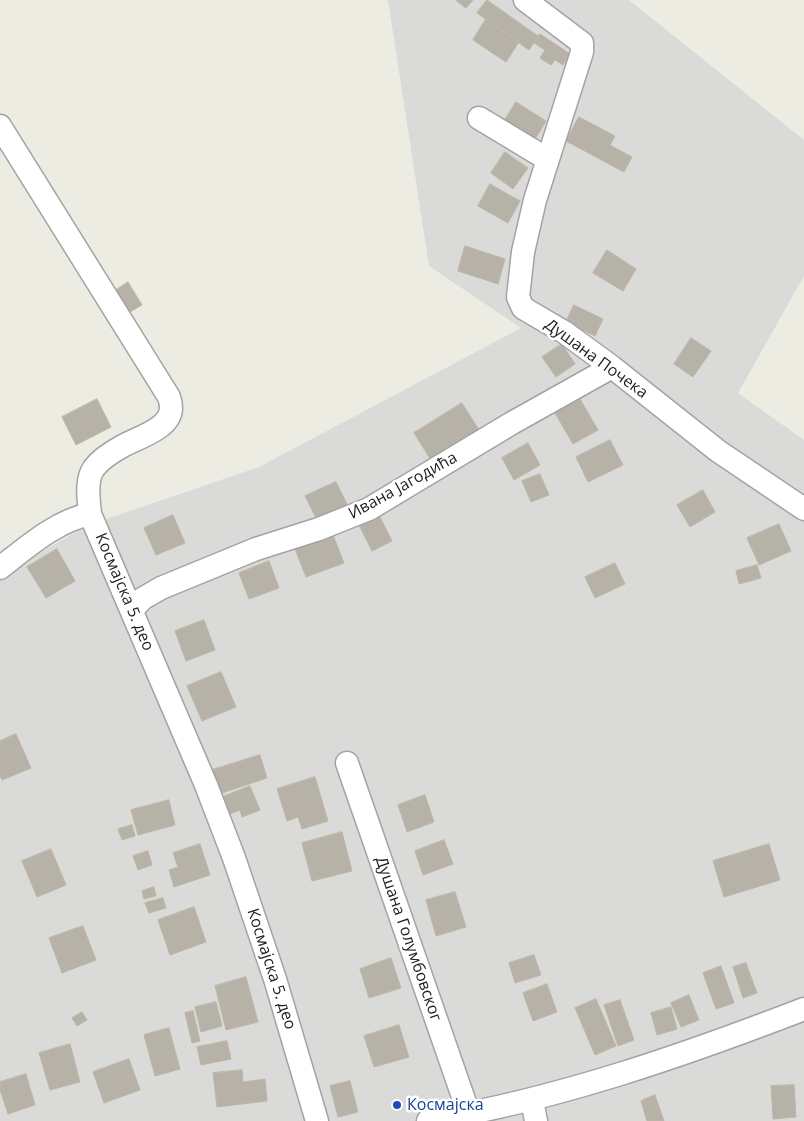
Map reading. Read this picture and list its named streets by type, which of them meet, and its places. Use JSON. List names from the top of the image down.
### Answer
{
  "streets": {
    "street": [
      "Душана Почека",
      "Ивана Јагодића",
      "Космајска 5. део",
      "Душана Голумбовског"
    ]
  },
  "crossings": [
    ["Душана Почека", "Ивана Јагодића"],
    ["Ивана Јагодића", "Космајска 5. део"]
  ],
  "places": ["Космајска"]
}
